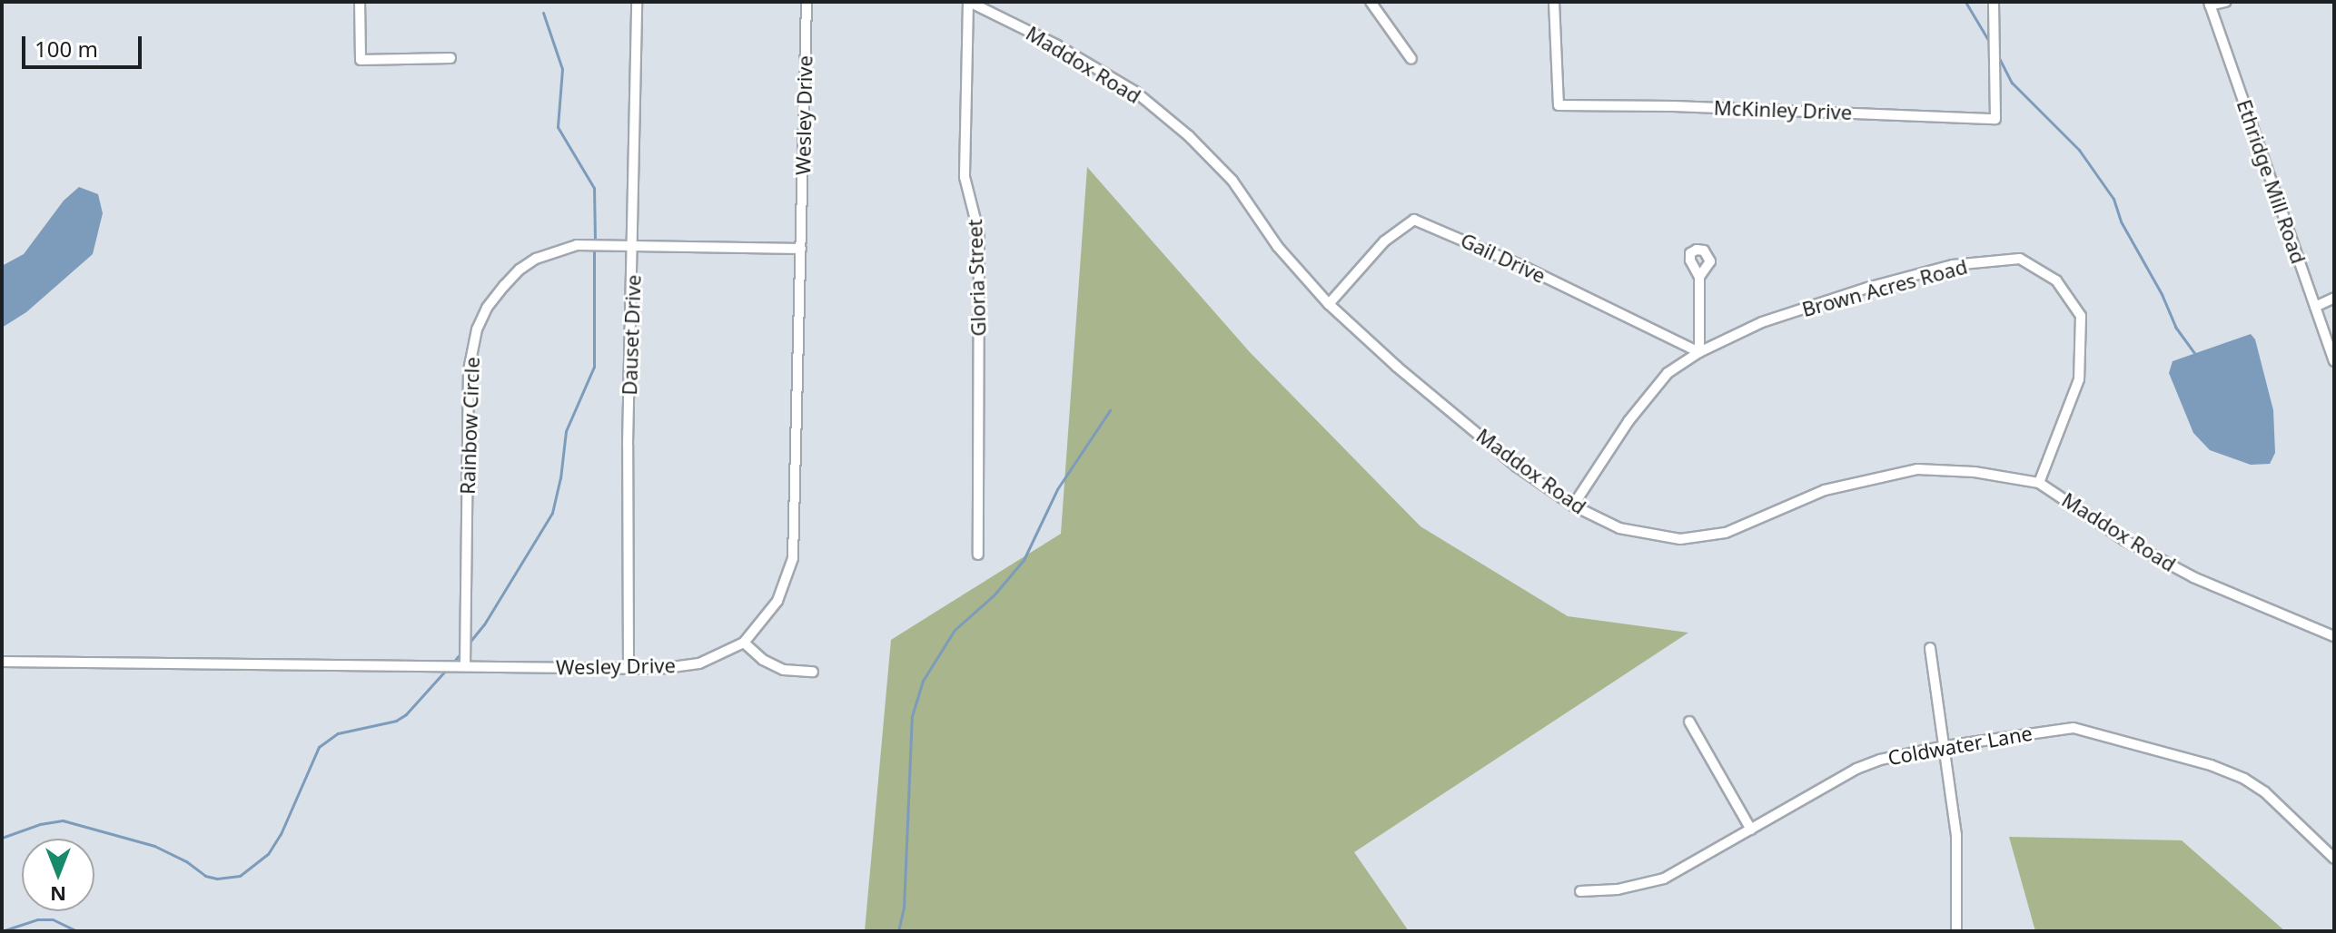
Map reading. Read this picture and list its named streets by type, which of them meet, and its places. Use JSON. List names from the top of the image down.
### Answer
{
  "streets": {
    "street": [
      "Maddox Road",
      "McKinley Drive",
      "Wesley Drive",
      "Ethridge Mill Road",
      "Gail Drive",
      "Gloria Street",
      "Brown Acres Road",
      "Dauset Drive",
      "Rainbow Circle",
      "Coldwater Lane"
    ]
  },
  "crossings": [
    ["Maddox Road", "Gail Drive"],
    ["Maddox Road", "Gloria Street"],
    ["Maddox Road", "Brown Acres Road"],
    ["Wesley Drive", "Dauset Drive"],
    ["Wesley Drive", "Rainbow Circle"],
    ["Gail Drive", "Brown Acres Road"],
    ["Dauset Drive", "Rainbow Circle"]
  ],
  "scale_bar": "100 m",
  "north": "bottom"
}
